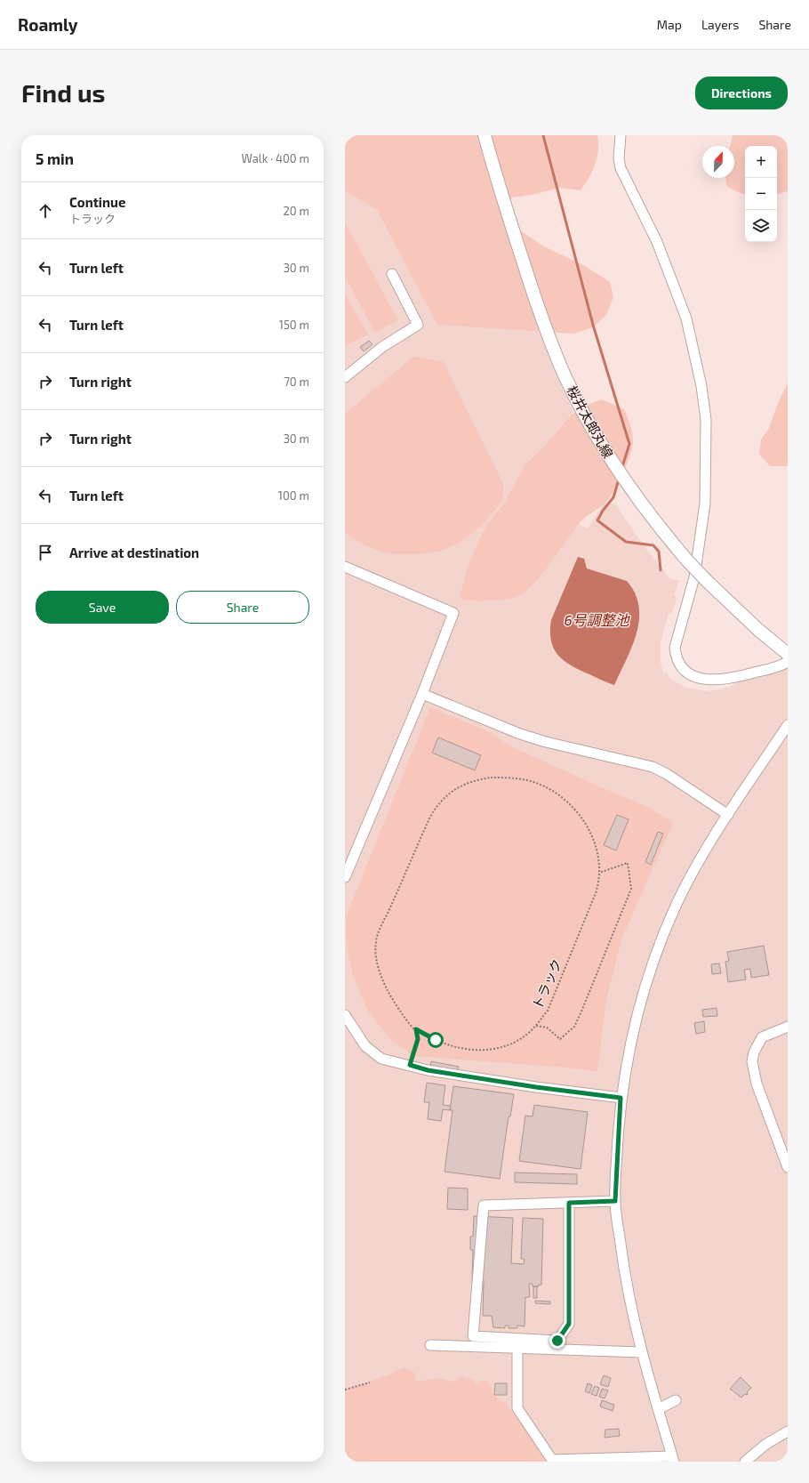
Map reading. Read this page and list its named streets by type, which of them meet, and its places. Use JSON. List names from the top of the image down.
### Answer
{
  "streets": {
    "main road": ["桜井太郎丸線"],
    "path": ["トラック"]
  },
  "water": ["6号調整池"],
  "north": "top right",
  "page": {
    "header": "Roamly",
    "nav": ["Map", "Layers", "Share"],
    "buttons": [
      "Directions",
      ["Save", "Share"]
    ],
    "title": "Find us",
    "heading": ["5 min", "Walk · 400 m"],
    "map_buttons": ["+", "−"],
    "list": [
      ["Continue", "トラック", "20 m"],
      ["Turn left", "30 m"],
      ["Turn left", "150 m"],
      ["Turn right", "70 m"],
      ["Turn right", "30 m"],
      ["Turn left", "100 m"],
      "Arrive at destination"
    ]
  }
}
